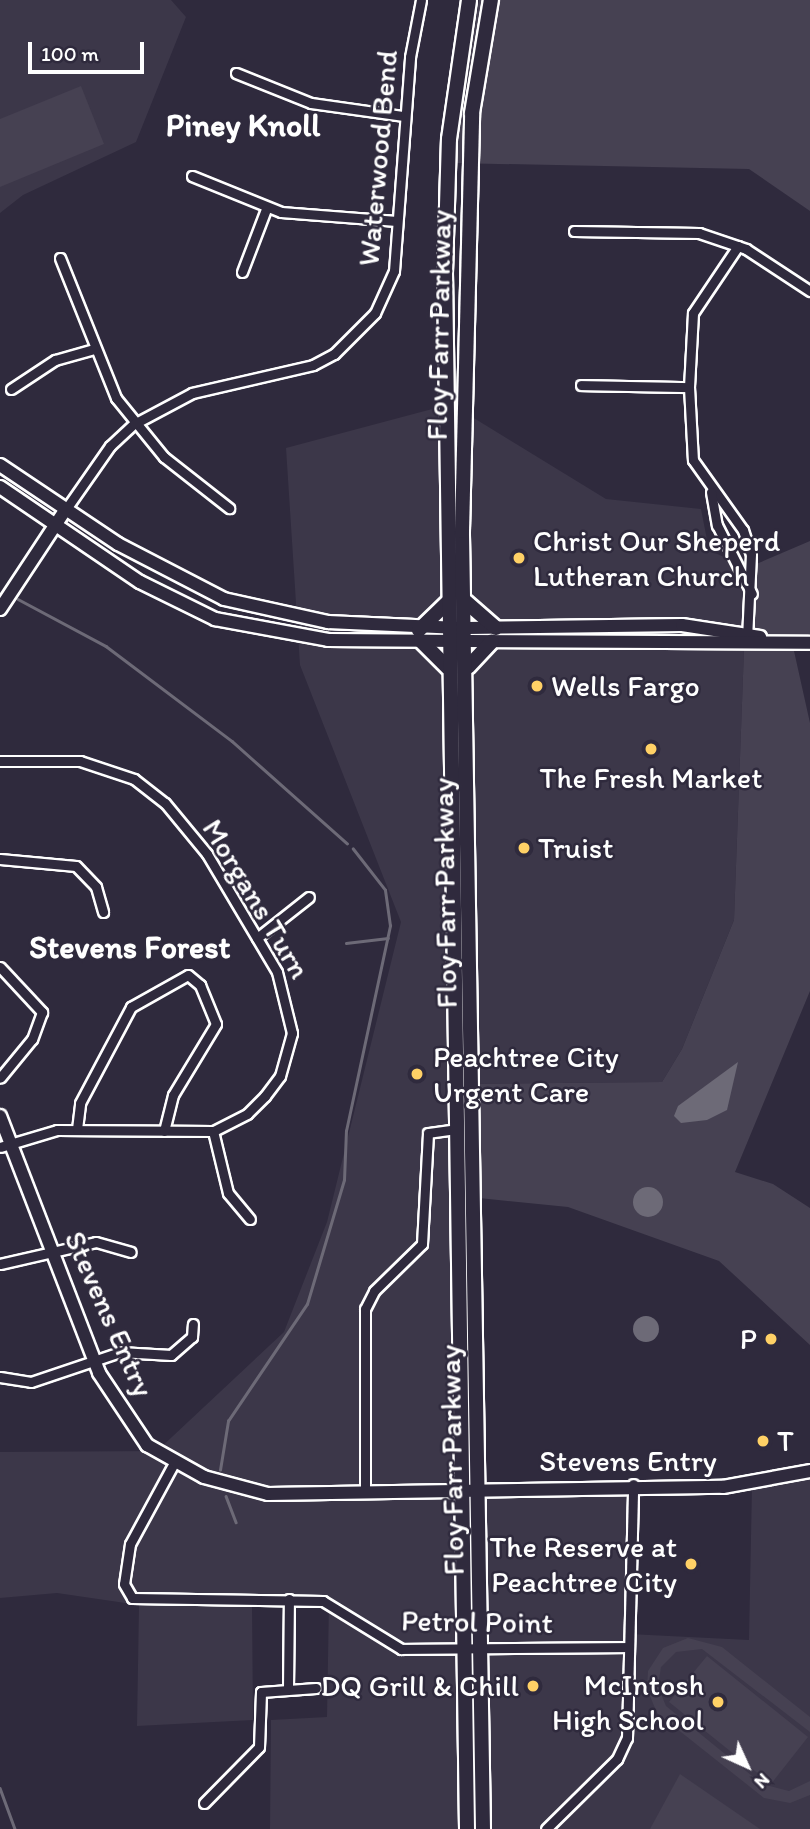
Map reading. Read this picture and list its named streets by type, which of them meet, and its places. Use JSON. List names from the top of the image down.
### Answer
{
  "streets": {
    "main road": ["Floy Farr Parkway"],
    "street": [
      "Waterwood Bend",
      "Morgans Turn",
      "Stevens Entry",
      "Petrol Point"
    ]
  },
  "crossings": [
    ["Floy Farr Parkway", "Stevens Entry"],
    ["Floy Farr Parkway", "Petrol Point"],
    ["Stevens Entry", "Petrol Point"]
  ],
  "districts": ["Piney Knoll", "Stevens Forest"],
  "places": [
    "Christ Our Sheperd Lutheran Church",
    "Wells Fargo",
    "The Fresh Market",
    "Truist",
    "Peachtree City Urgent Care",
    "P",
    "T",
    "The Reserve at Peachtree City",
    "DQ Grill & Chill",
    "McIntosh High School"
  ],
  "scale_bar": "100 m",
  "north": "bottom right"
}
